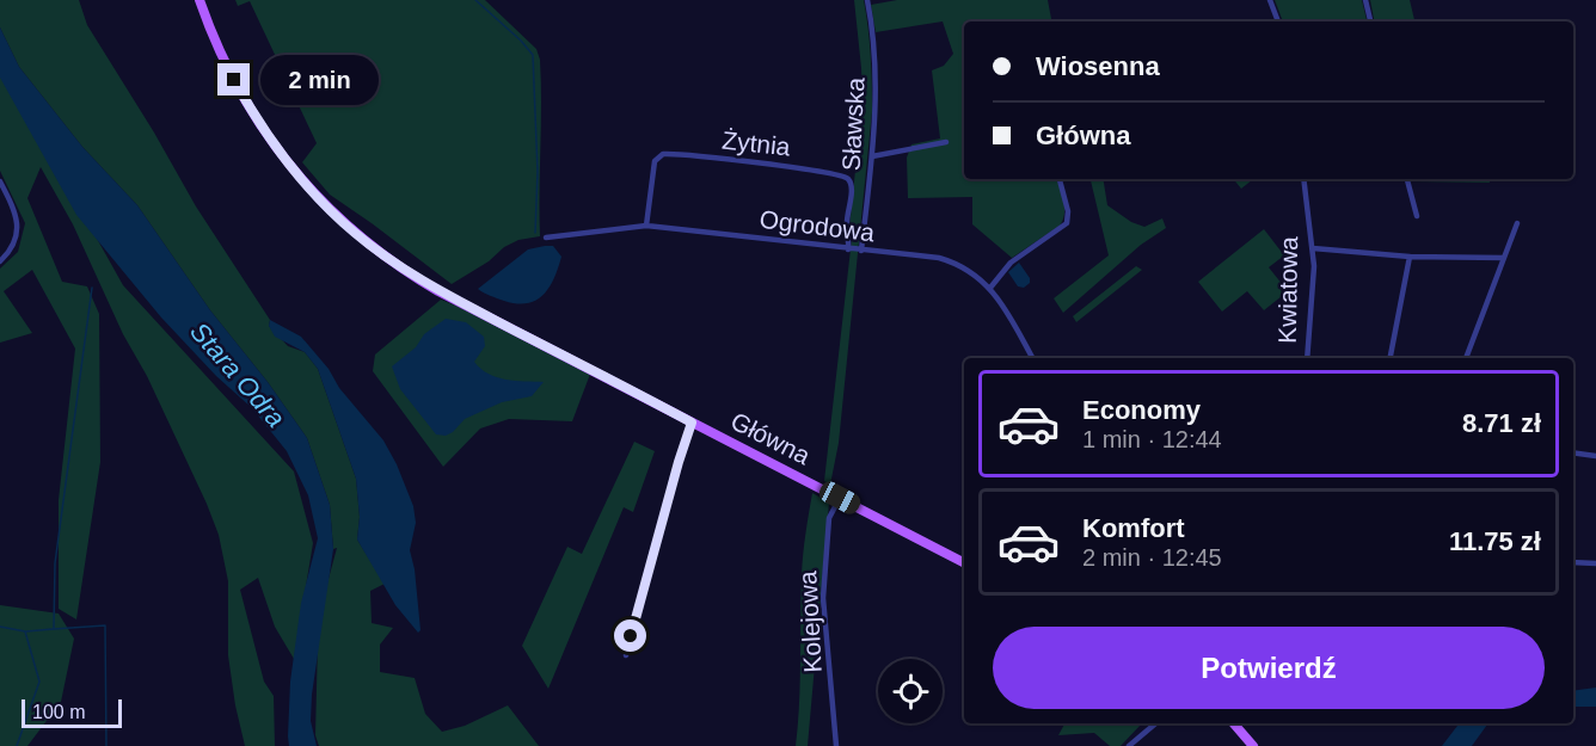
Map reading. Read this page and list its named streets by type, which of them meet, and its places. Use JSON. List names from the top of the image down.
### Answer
{
  "streets": {
    "main road": ["Główna"],
    "street": [
      "Sławska",
      "Żytnia",
      "Ogrodowa",
      "Kwiatowa",
      "Kolejowa"
    ]
  },
  "crossings": [
    ["Sławska", "Ogrodowa"],
    ["Żytnia", "Ogrodowa"],
    ["Główna", "Kolejowa"]
  ],
  "water": ["Stara Odra"],
  "scale_bar": "100 m",
  "page": {
    "banner": ["Wiosenna", "Główna"],
    "bubble": "2 min",
    "list": [
      {
        "name": "Economy",
        "note": "1 min · 12:44",
        "value": "8.71 zł"
      },
      {
        "name": "Komfort",
        "note": "2 min · 12:45",
        "value": "11.75 zł"
      }
    ],
    "buttons": "Potwierdź",
    "scale": "100 m"
  }
}
